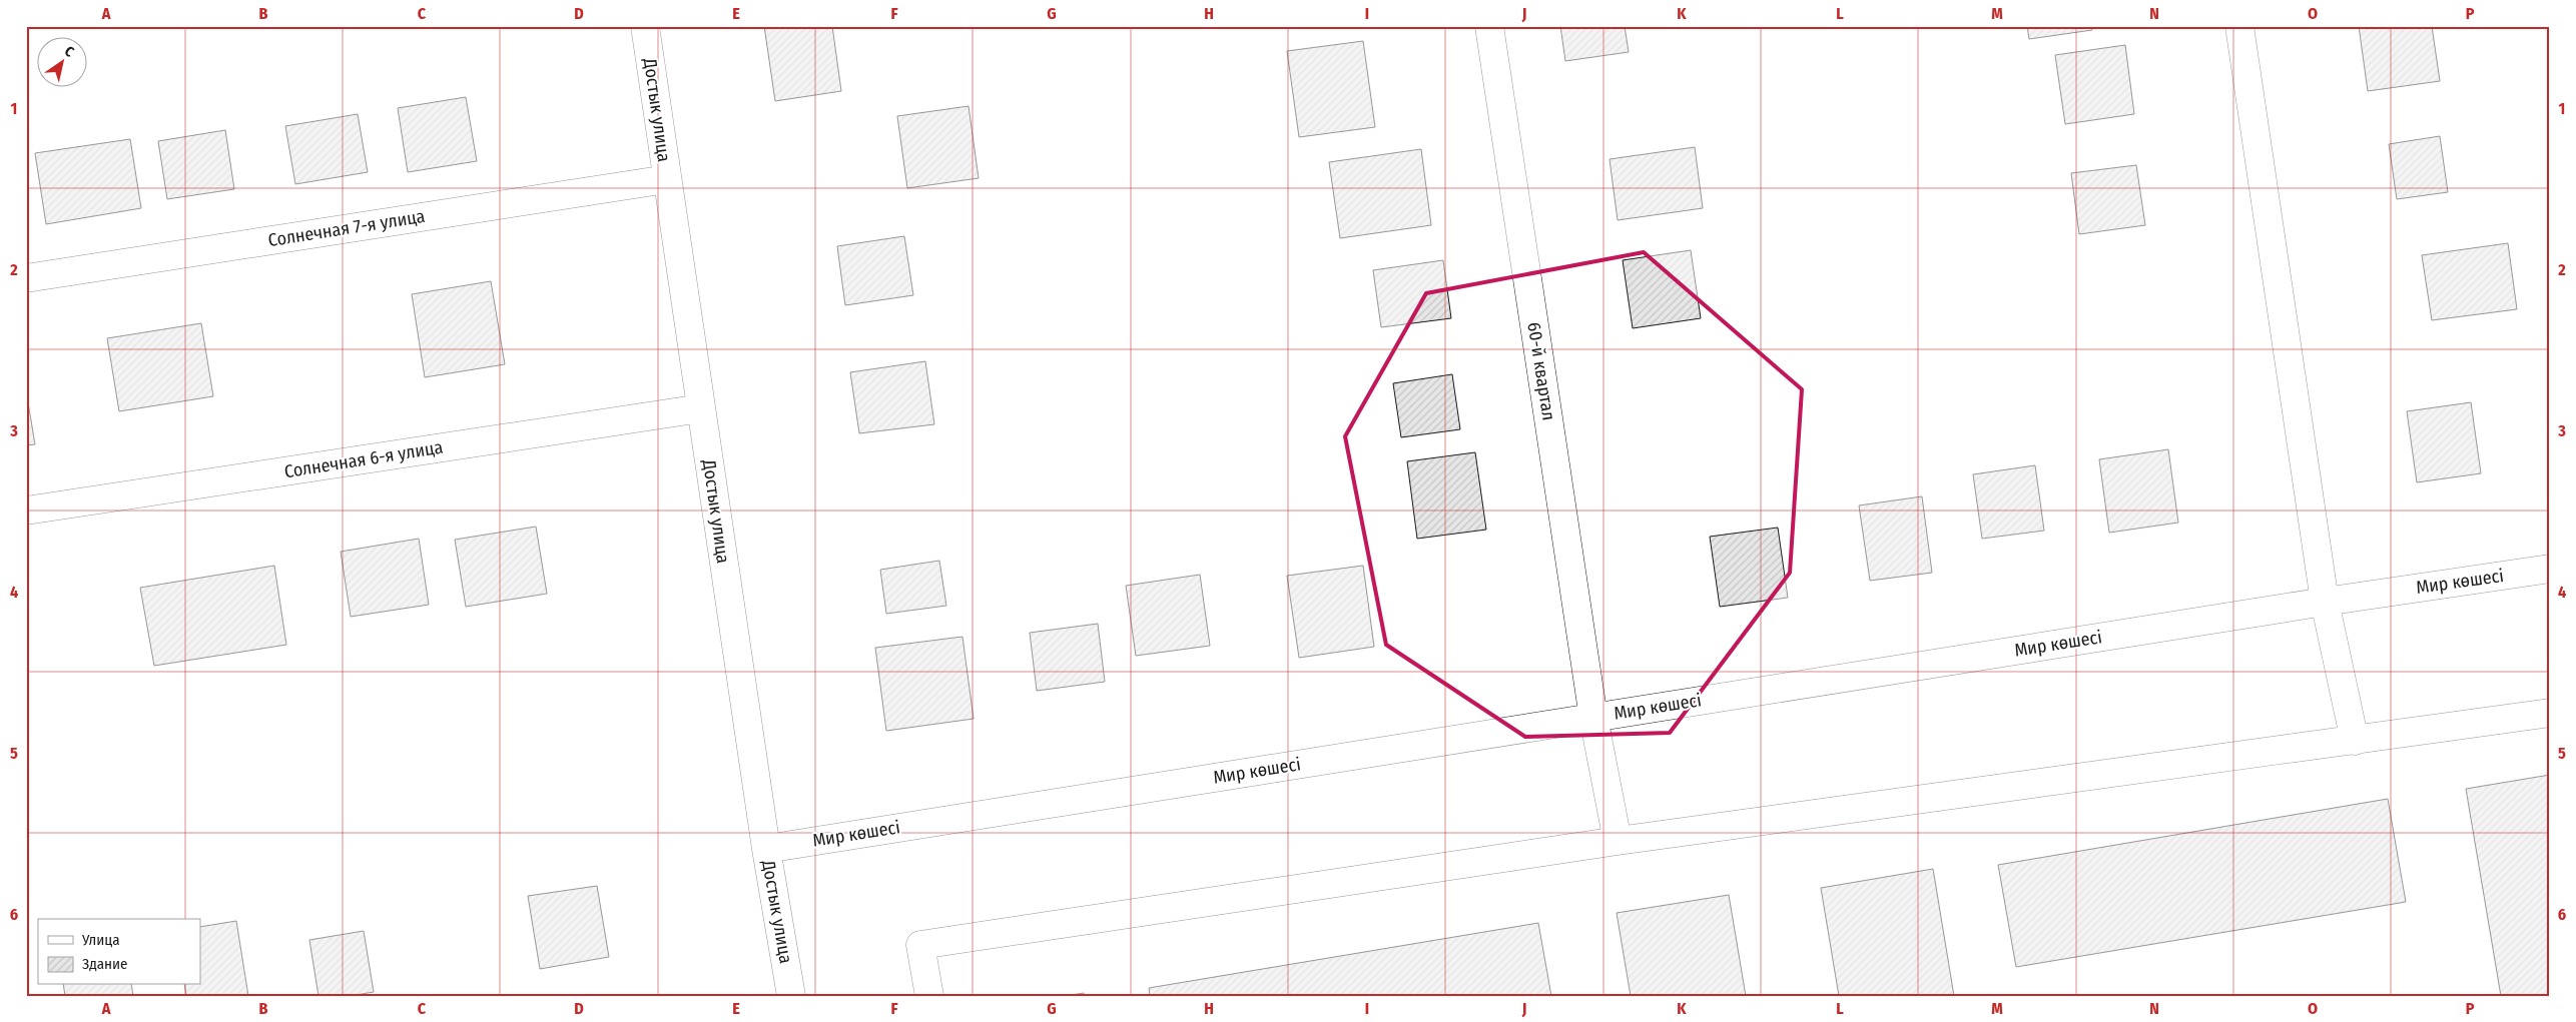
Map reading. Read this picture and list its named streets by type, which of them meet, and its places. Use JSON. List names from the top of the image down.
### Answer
{
  "streets": {
    "street": [
      "Достык улица",
      "Солнечная 7-я улица",
      "60-й квартал",
      "Солнечная 6-я улица",
      "Мир көшесі"
    ]
  },
  "crossings": [
    ["Достык улица", "Солнечная 7-я улица"],
    ["Достык улица", "Солнечная 6-я улица"],
    ["Достык улица", "Мир көшесі"],
    ["60-й квартал", "Мир көшесі"]
  ],
  "legend": ["Улица", "Здание"],
  "north": "top right",
  "grid": {
    "columns": [
      "A",
      "B",
      "C",
      "D",
      "E",
      "F",
      "G",
      "H",
      "I",
      "J",
      "K",
      "L",
      "M",
      "N",
      "O",
      "P"
    ],
    "rows": [
      "1",
      "2",
      "3",
      "4",
      "5",
      "6"
    ]
  }
}
